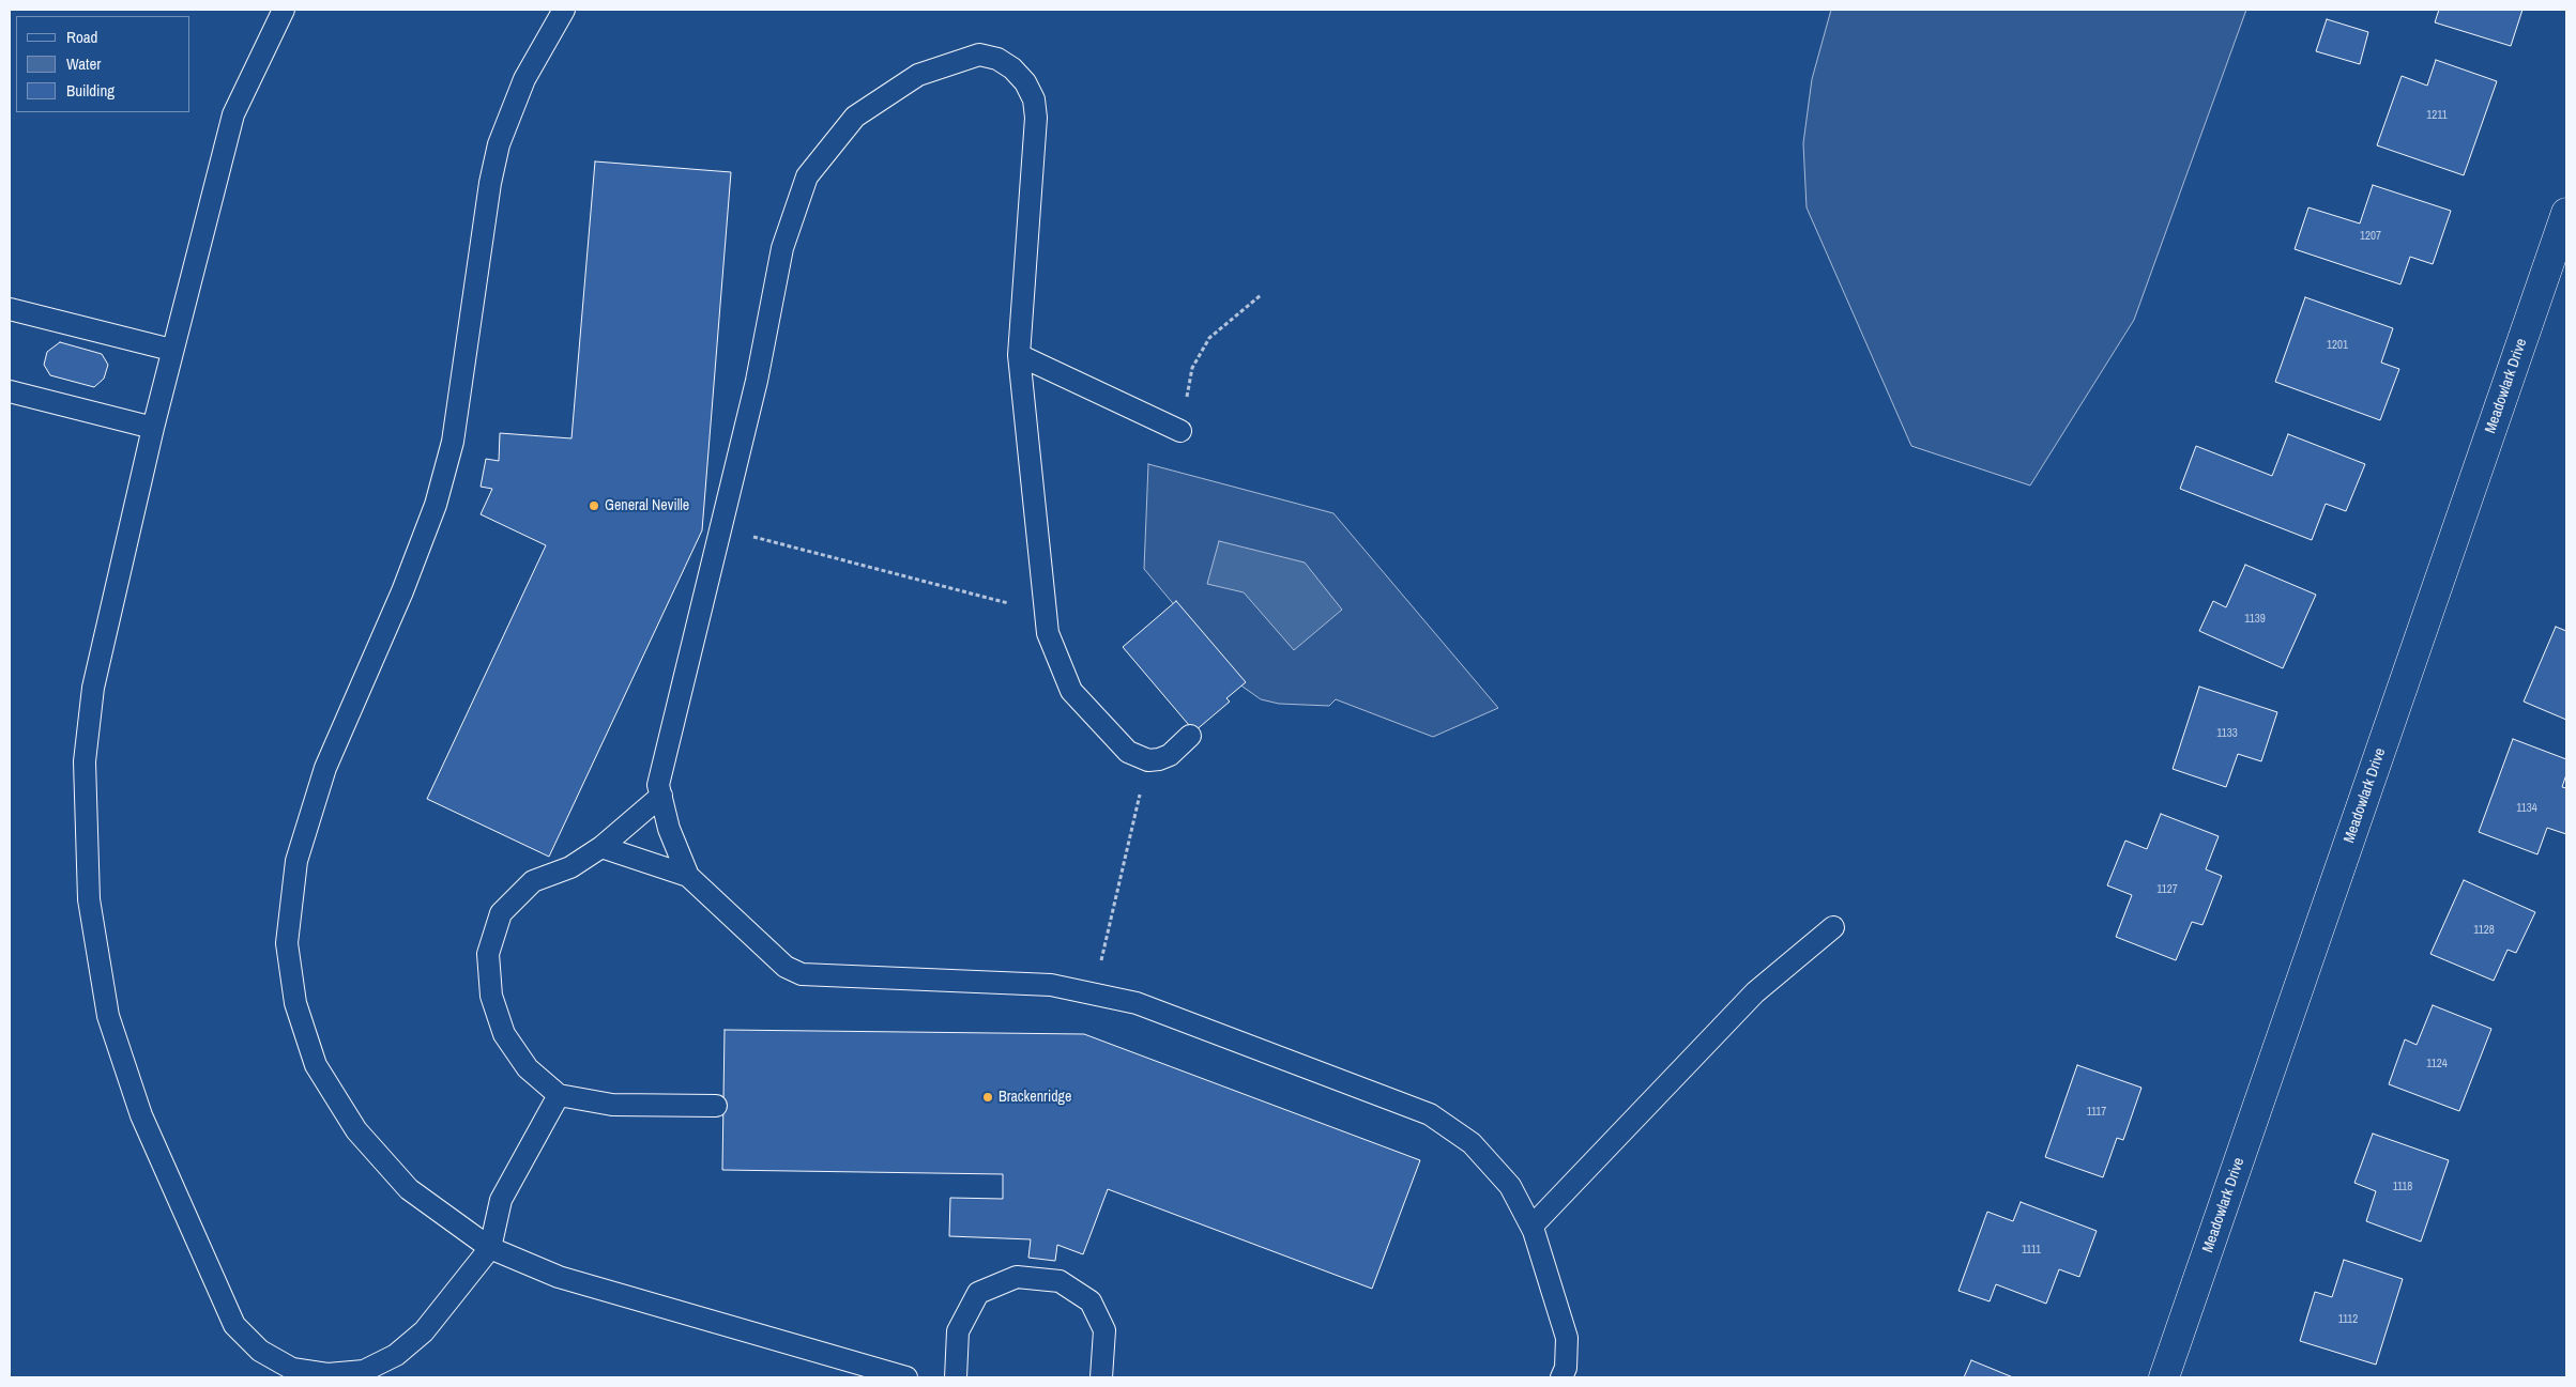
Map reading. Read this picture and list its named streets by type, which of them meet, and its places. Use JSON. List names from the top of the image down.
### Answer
{
  "streets": {
    "street": ["Meadowlark Drive"]
  },
  "places": ["General Neville", "Brackenridge"],
  "house_numbers": [
    "1211",
    "1207",
    "1201",
    "1139",
    "1133",
    "1134",
    "1127",
    "1128",
    "1124",
    "1117",
    "1118",
    "1111",
    "1112"
  ],
  "legend": ["Road", "Water", "Building"]
}
